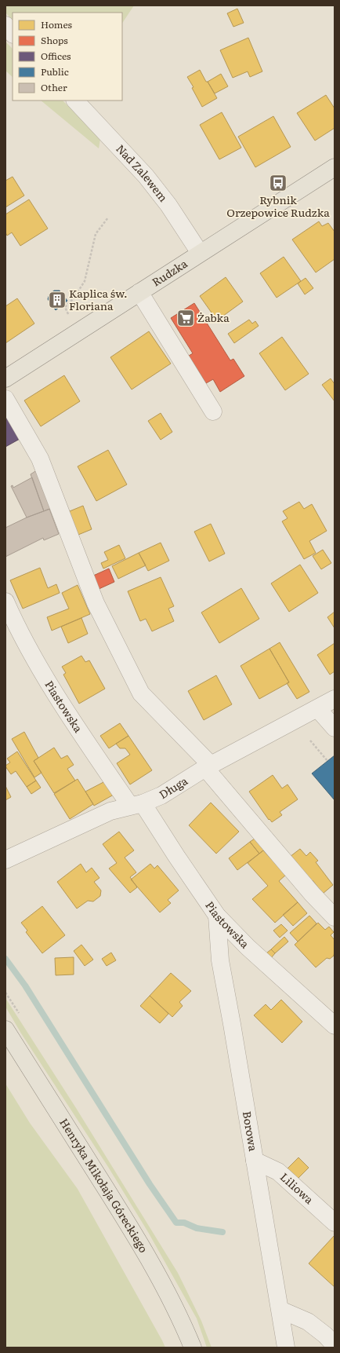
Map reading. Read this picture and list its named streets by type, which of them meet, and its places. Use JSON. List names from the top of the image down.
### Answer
{
  "streets": {
    "main road": ["Rudzka", "Henryka Mikołaja Góreckiego"],
    "street": [
      "Nad Zalewem",
      "Piastowska",
      "Długa",
      "Borowa",
      "Liliowa"
    ]
  },
  "crossings": [
    ["Nad Zalewem", "Rudzka"],
    ["Piastowska", "Długa"],
    ["Piastowska", "Borowa"],
    ["Borowa", "Liliowa"]
  ],
  "places": {
    "bus stop": ["Rybnik Orzepowice Rudzka"],
    "building": ["Kaplica św. Floriana"],
    "supermarket": ["Żabka"]
  },
  "legend": [
    "Homes",
    "Shops",
    "Offices",
    "Public",
    "Other"
  ]
}
